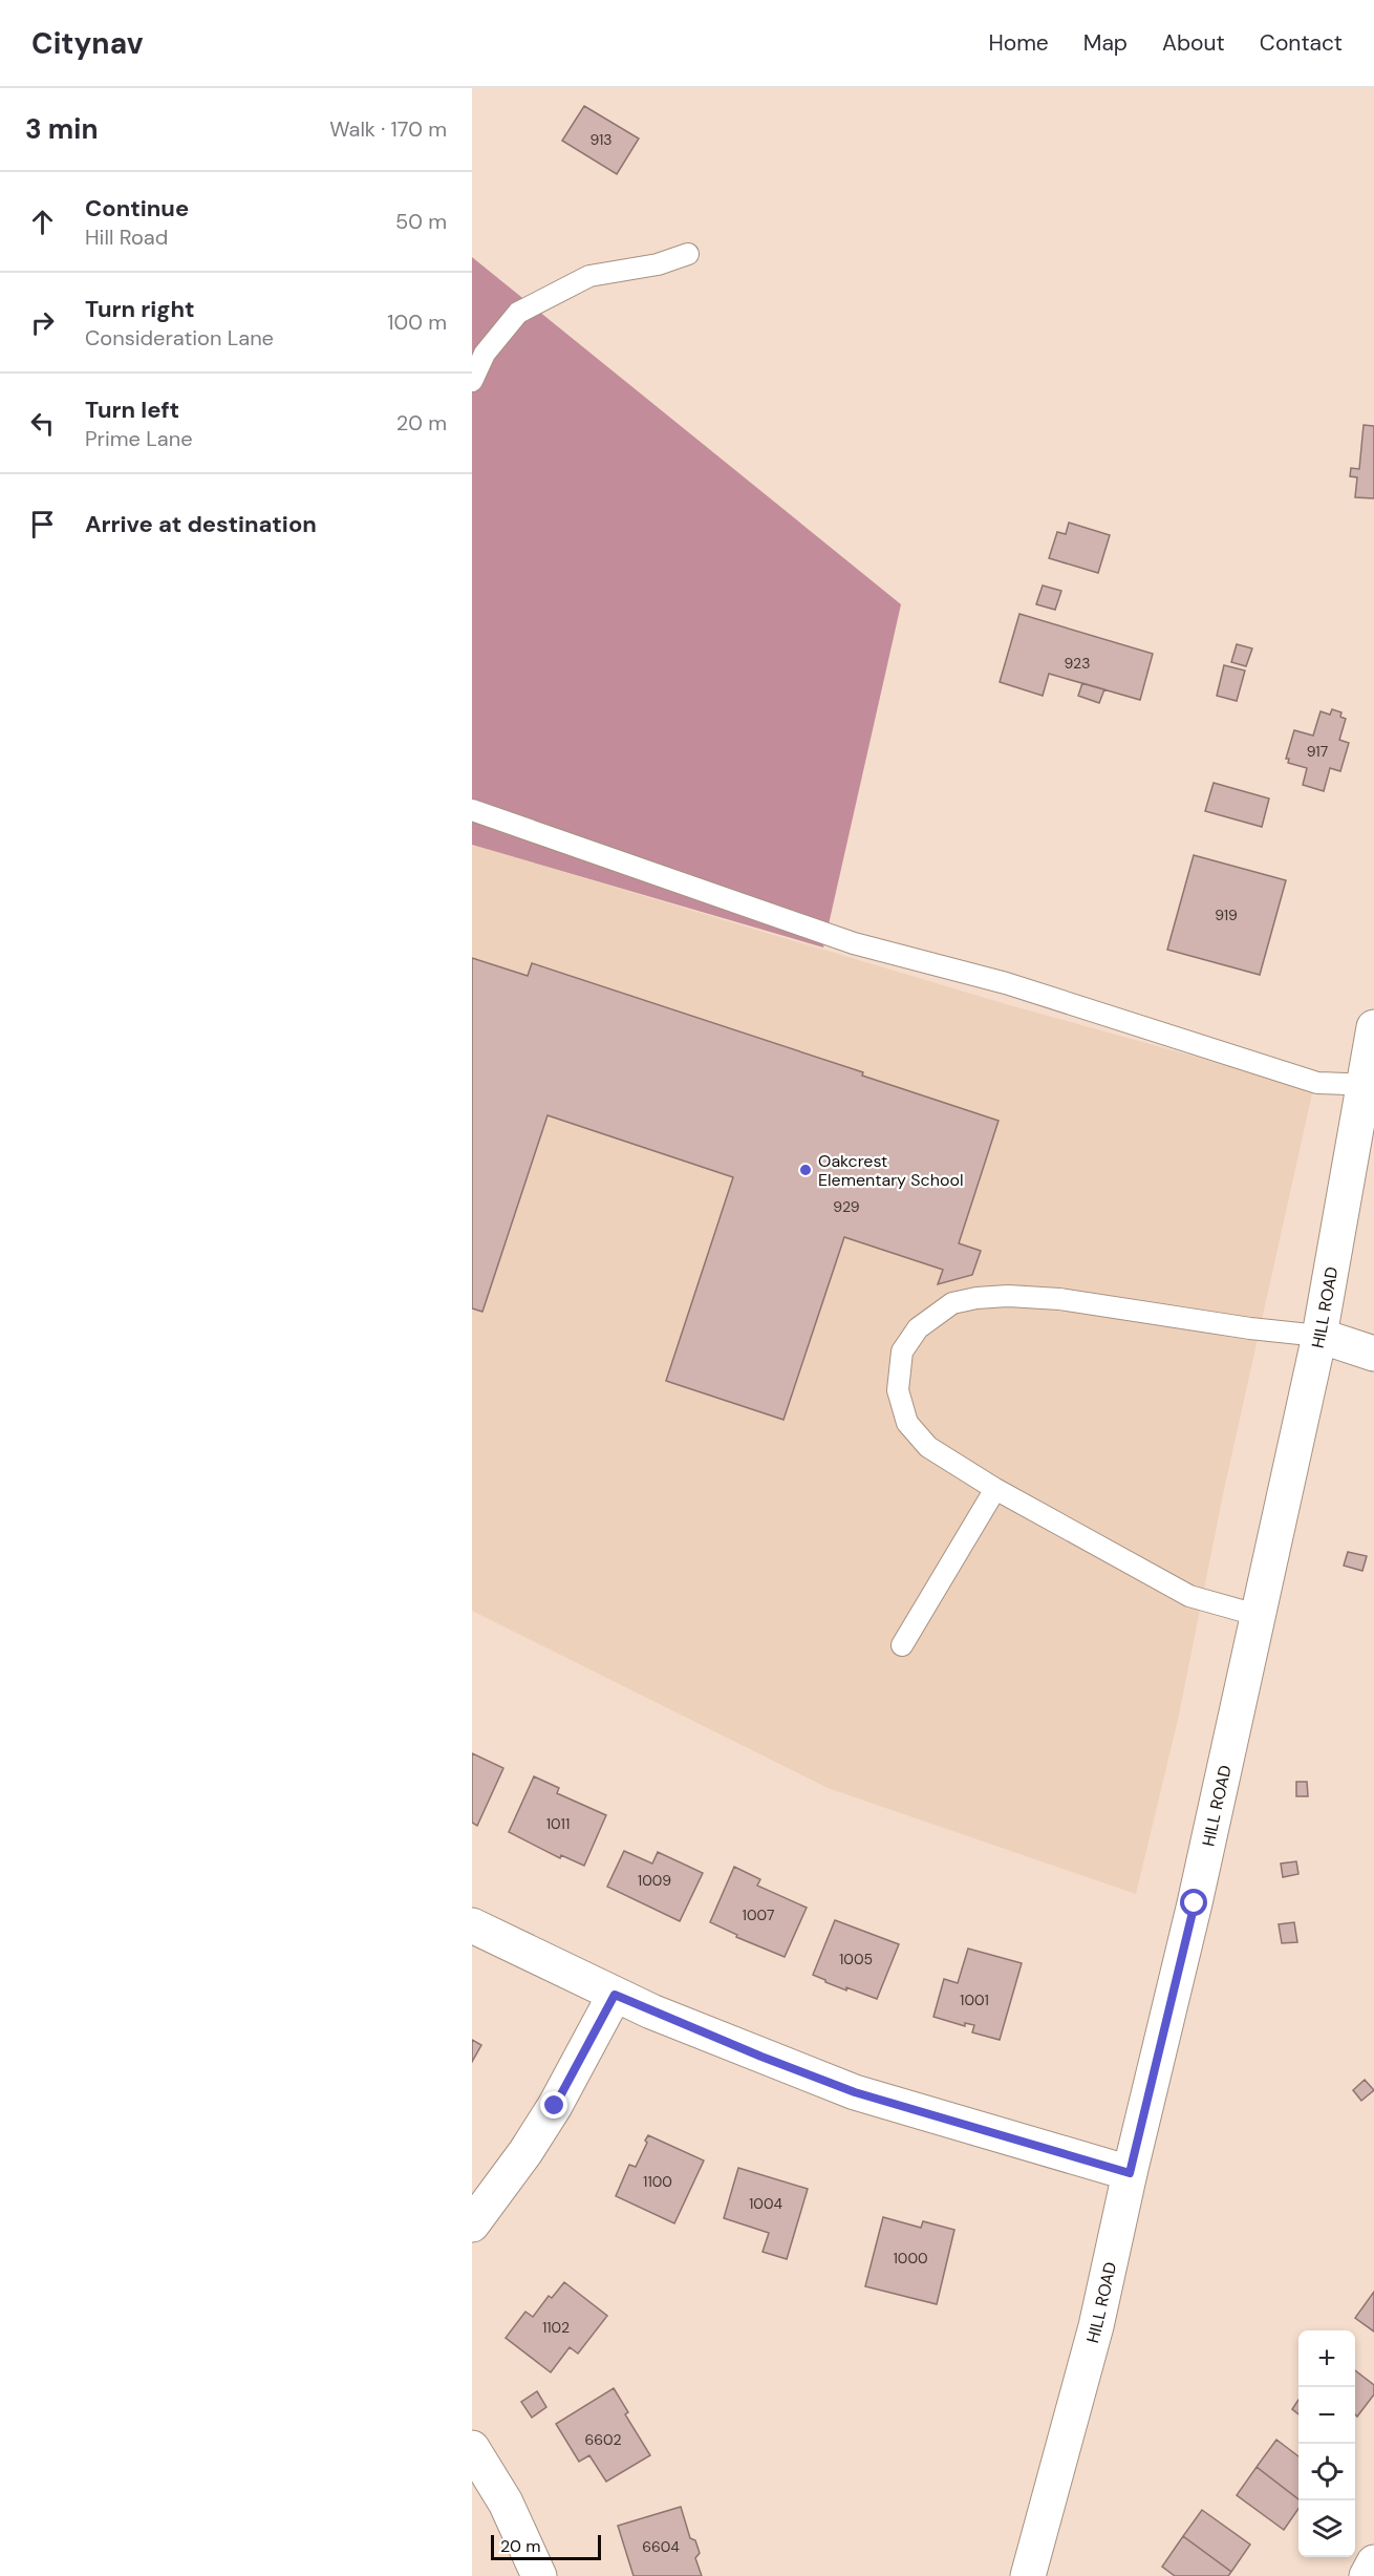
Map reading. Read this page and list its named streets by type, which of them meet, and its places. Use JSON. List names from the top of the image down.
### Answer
{
  "streets": {
    "street": ["HILL ROAD"]
  },
  "places": ["Oakcrest Elementary School"],
  "house_numbers": [
    "913",
    "923",
    "917",
    "919",
    "929",
    "1011",
    "1009",
    "1007",
    "1005",
    "1001",
    "1100",
    "1004",
    "1000",
    "1102",
    "6602",
    "6604"
  ],
  "scale_bar": "20 m",
  "page": {
    "header": "Citynav",
    "nav": [
      "Home",
      "Map",
      "About",
      "Contact"
    ],
    "heading": ["3 min", "Walk · 170 m"],
    "list": [
      ["Continue", "Hill Road", "50 m"],
      ["Turn right", "Consideration Lane", "100 m"],
      ["Turn left", "Prime Lane", "20 m"],
      "Arrive at destination"
    ],
    "map_buttons": ["+", "−"],
    "scale": "20 m"
  }
}
